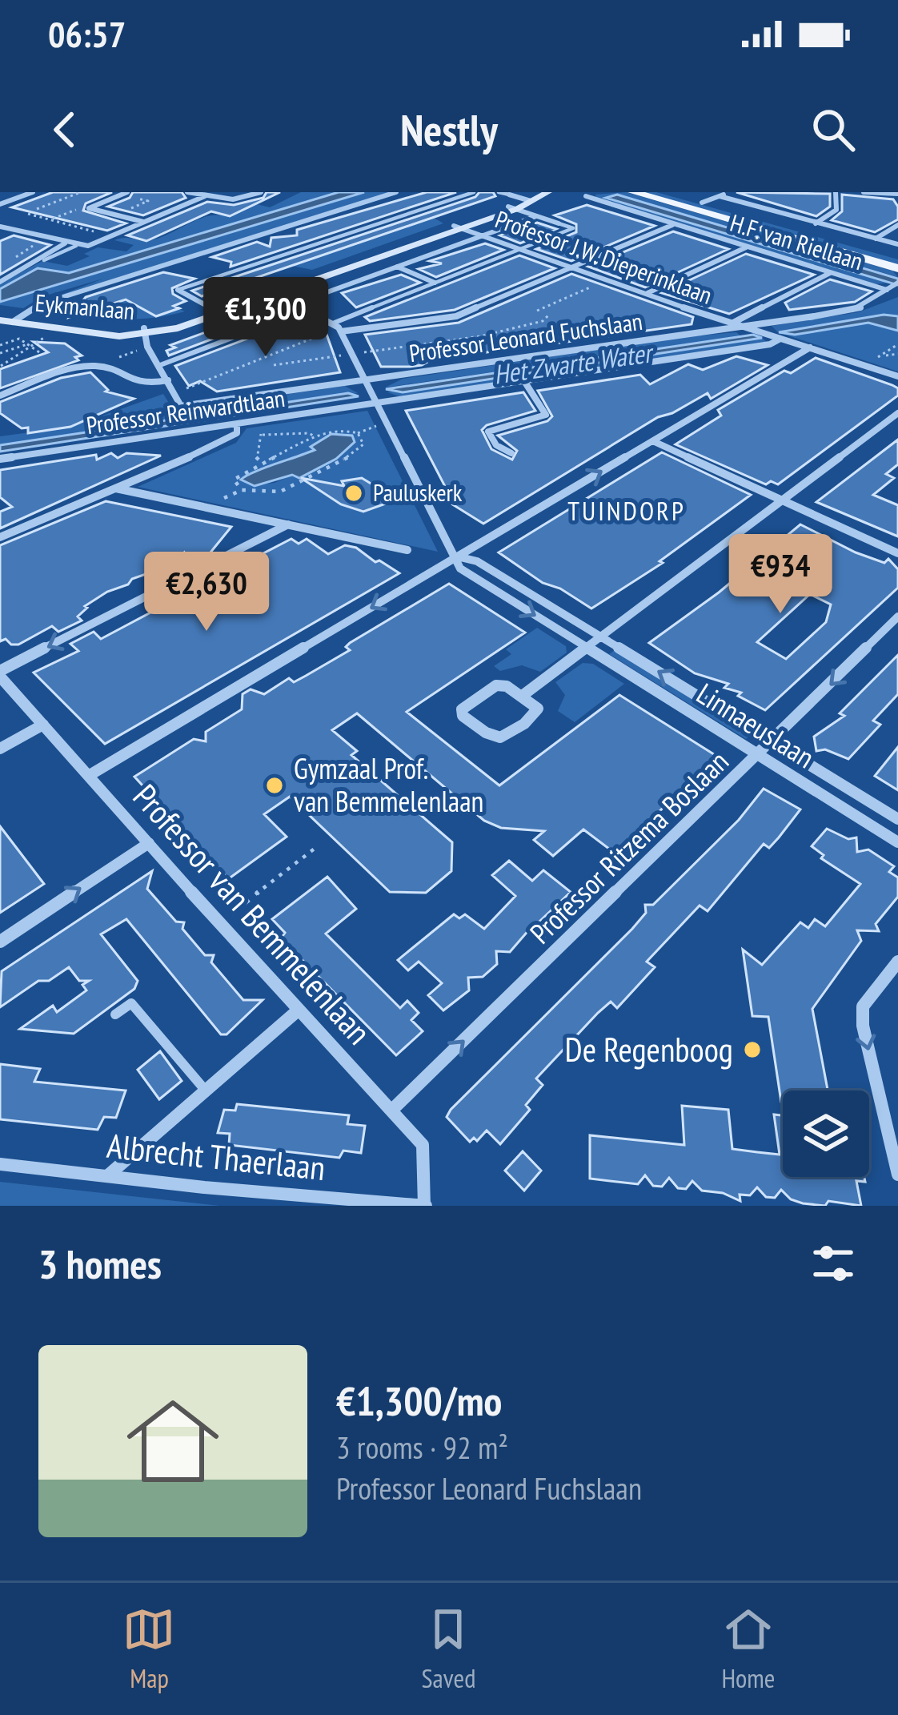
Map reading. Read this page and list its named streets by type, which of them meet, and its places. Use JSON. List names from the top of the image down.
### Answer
{
  "streets": {
    "main road": ["Eykmanlaan"],
    "street": [
      "H.F. van Riellaan",
      "Professor J.W. Dieperinklaan",
      "Professor Leonard Fuchslaan",
      "Professor Reinwardtlaan",
      "Linnaeuslaan",
      "Professor Ritzema Boslaan",
      "Professor van Bemmelenlaan",
      "Albrecht Thaerlaan"
    ]
  },
  "crossings": [
    ["H.F. van Riellaan", "Professor Leonard Fuchslaan"],
    ["Professor J.W. Dieperinklaan", "Eykmanlaan"],
    ["Professor J.W. Dieperinklaan", "Professor Leonard Fuchslaan"],
    ["Linnaeuslaan", "Professor Ritzema Boslaan"],
    ["Professor Ritzema Boslaan", "Professor van Bemmelenlaan"],
    ["Professor van Bemmelenlaan", "Albrecht Thaerlaan"]
  ],
  "districts": ["TUINDORP"],
  "water": ["Het Zwarte Water"],
  "places": ["Pauluskerk", "Gymzaal Prof. van Bemmelenlaan", "De Regenboog"],
  "page": {
    "status": "06:57",
    "header": "Nestly",
    "price": ["€1,300", "€934", "€2,630"],
    "heading": "3 homes",
    "list": [
      {
        "name": "€1,300/mo",
        "note": "3 rooms · 92 m² · Professor Leonard Fuchslaan"
      }
    ],
    "tabs": ["Map", "Saved", "Home"]
  }
}
